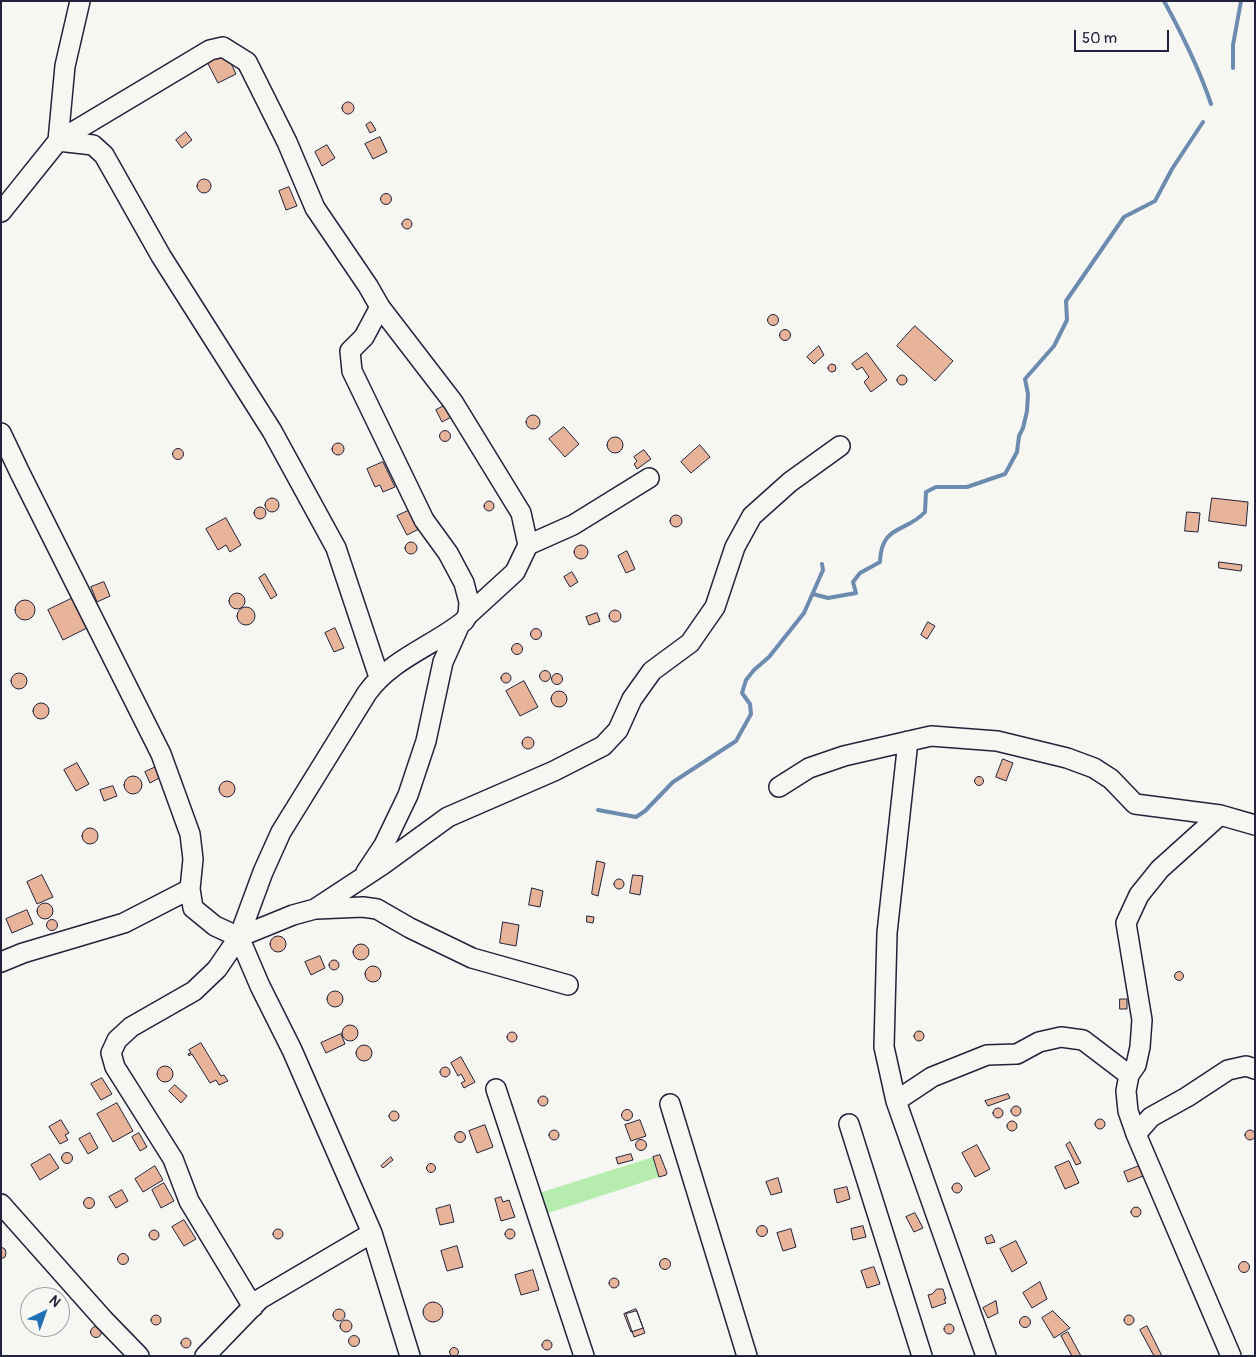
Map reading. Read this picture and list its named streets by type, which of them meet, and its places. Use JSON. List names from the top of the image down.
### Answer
{
  "scale_bar": "50 m",
  "north": "top right"
}
